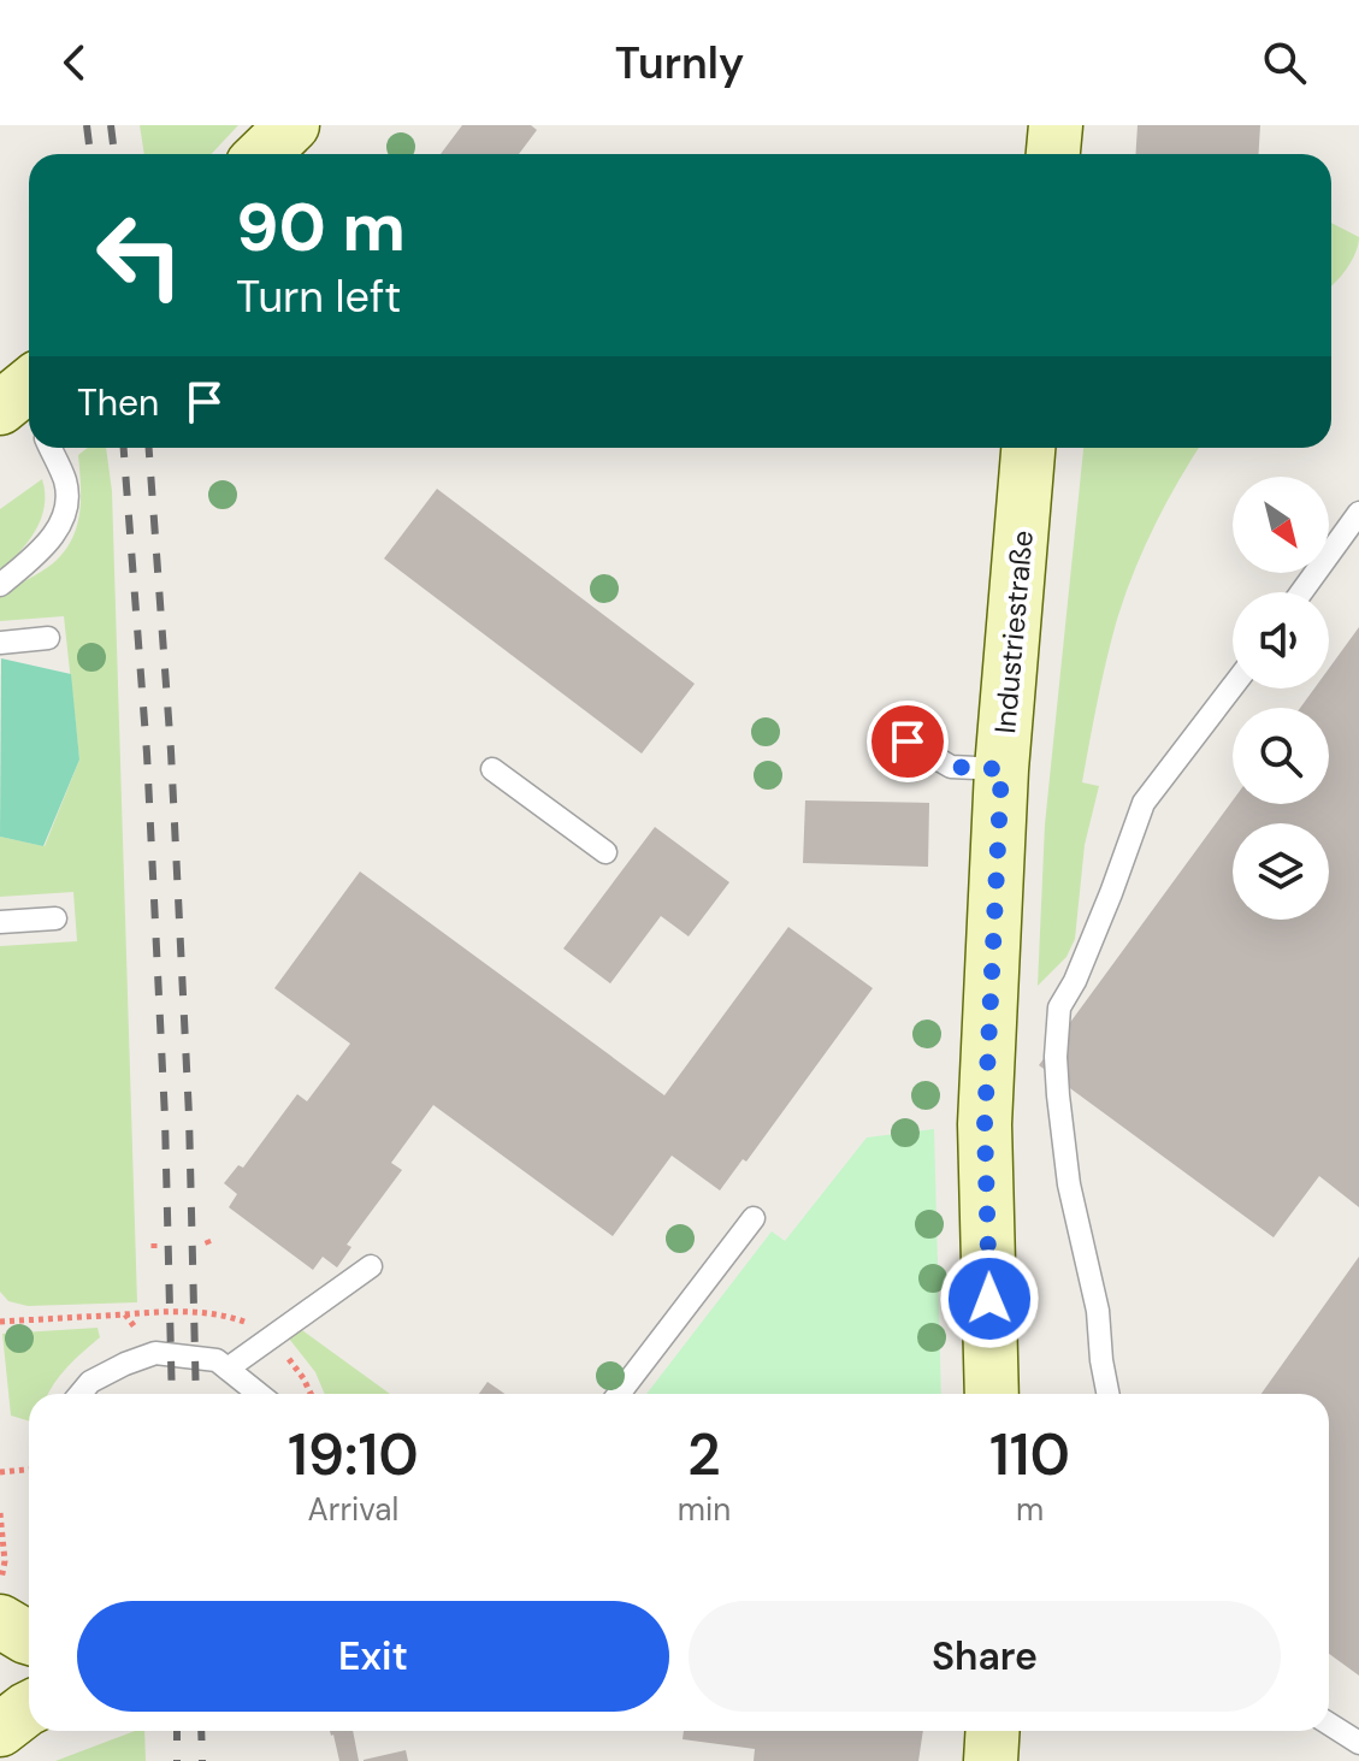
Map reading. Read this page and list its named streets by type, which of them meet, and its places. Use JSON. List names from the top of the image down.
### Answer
{
  "streets": {
    "street": ["Industriestraße"]
  },
  "north": "bottom right",
  "page": {
    "header": "Turnly",
    "turn": ["90 m", "Turn left"],
    "then": "Then",
    "eta": [
      "19:10",
      "Arrival",
      "2",
      "min",
      "110",
      "m"
    ],
    "buttons": ["Exit", "Share"]
  }
}
